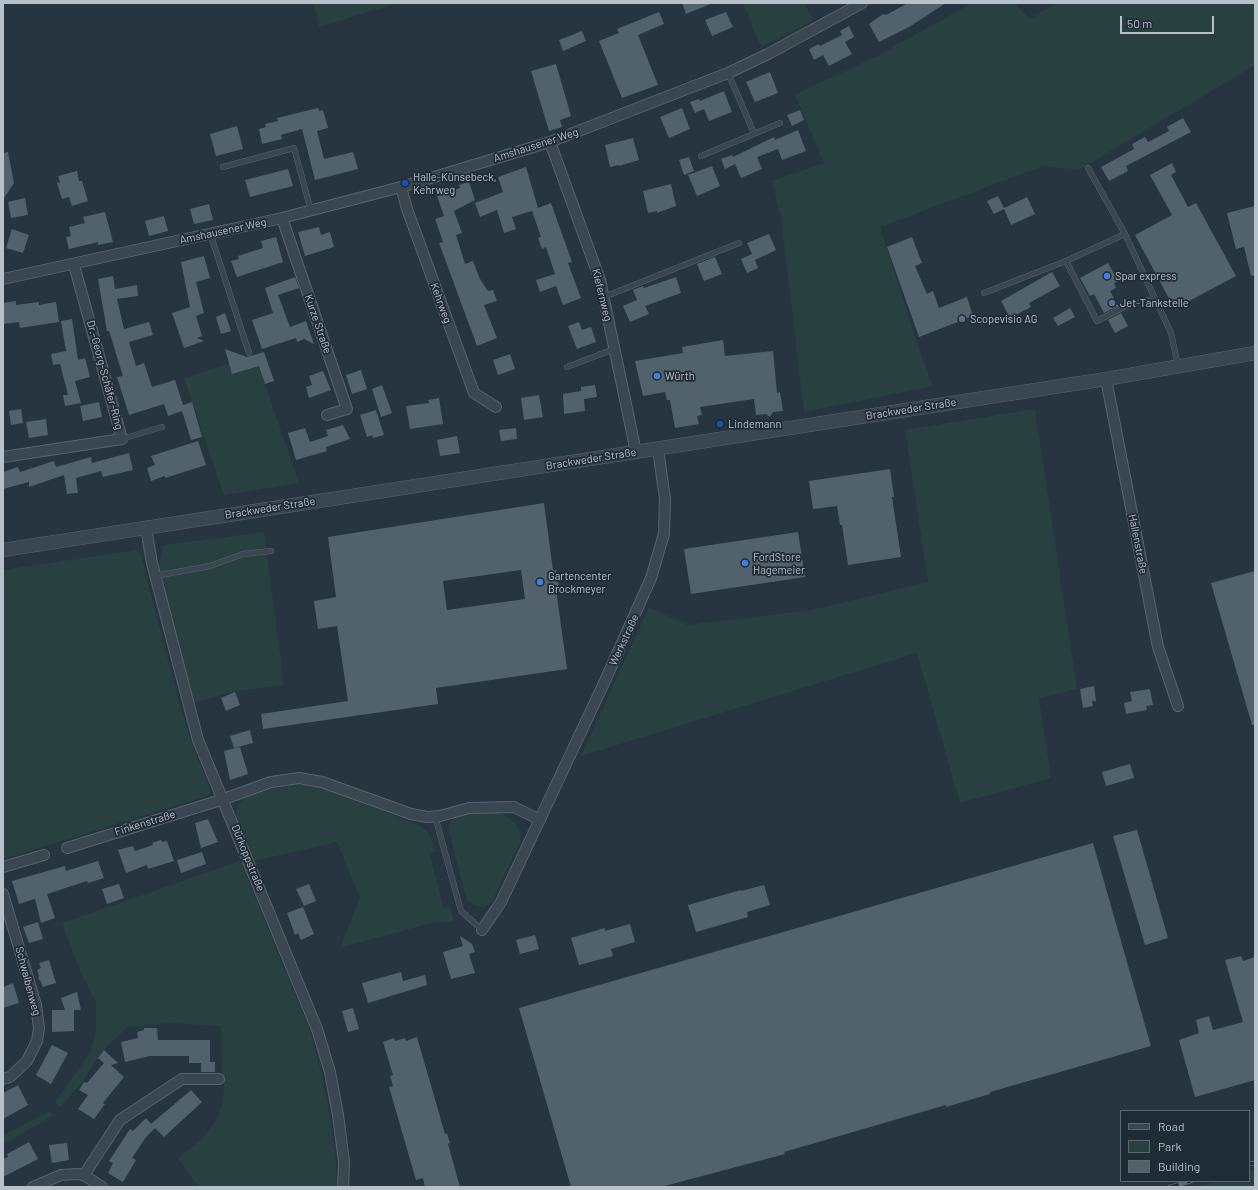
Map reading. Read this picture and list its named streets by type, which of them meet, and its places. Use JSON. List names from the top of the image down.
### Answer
{
  "streets": {
    "street": [
      "Amshausener Weg",
      "Kiefernweg",
      "Kehrweg",
      "Kurze Straße",
      "Dr.-Georg-Schäfer-Ring",
      "Brackweder Straße",
      "Hallenstraße",
      "Werkstraße",
      "Finkenstraße",
      "Dürkoppstraße",
      "Schwalbenweg"
    ]
  },
  "crossings": [
    ["Amshausener Weg", "Kiefernweg"],
    ["Amshausener Weg", "Kehrweg"],
    ["Amshausener Weg", "Kurze Straße"],
    ["Amshausener Weg", "Dr.-Georg-Schäfer-Ring"],
    ["Kiefernweg", "Brackweder Straße"],
    ["Brackweder Straße", "Hallenstraße"],
    ["Brackweder Straße", "Werkstraße"],
    ["Brackweder Straße", "Dürkoppstraße"],
    ["Finkenstraße", "Dürkoppstraße"]
  ],
  "places": [
    "Halle-Künsebeck, Kehrweg",
    "Spar express",
    "Jet-Tankstelle",
    "Scopevisio AG",
    "Würth",
    "Lindemann",
    "FordStore Hagemeier",
    "Gartencenter Brockmeyer"
  ],
  "legend": ["Road", "Park", "Building"],
  "scale_bar": "50 m"
}
